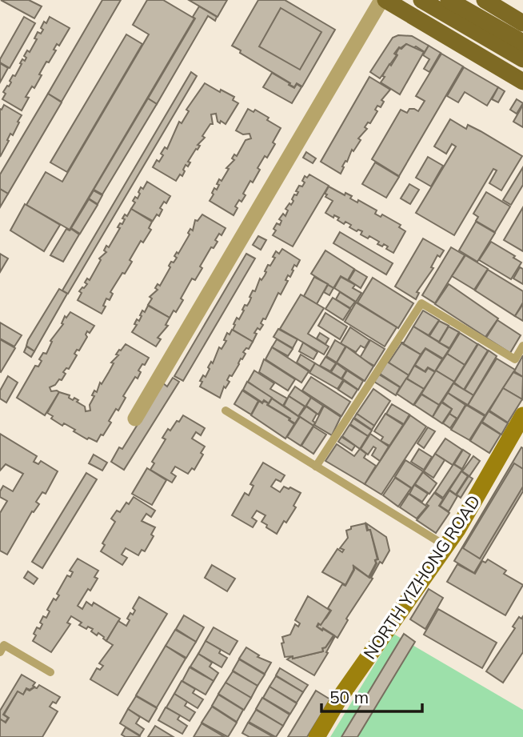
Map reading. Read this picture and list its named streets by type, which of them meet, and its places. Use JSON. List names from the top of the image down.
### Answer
{
  "streets": {
    "street": ["NORTH YIZHONG ROAD"]
  },
  "scale_bar": "50 m"
}
